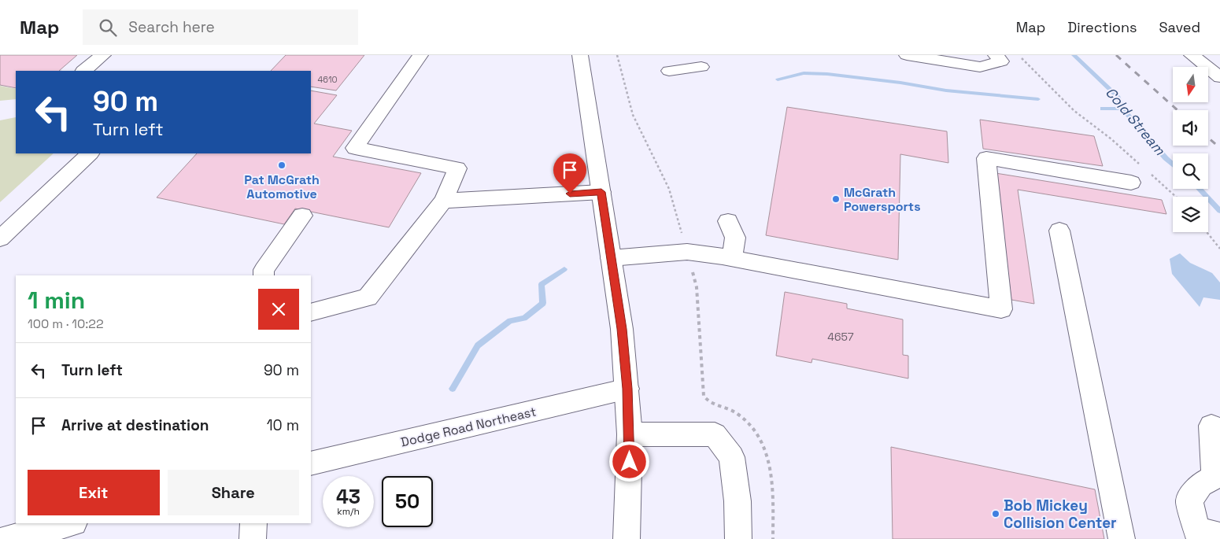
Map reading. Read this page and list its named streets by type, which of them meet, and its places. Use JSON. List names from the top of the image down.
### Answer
{
  "streets": {
    "main road": ["Dodge Road Northeast"]
  },
  "water": ["Cold Stream"],
  "places": ["Pat McGrath Automotive", "McGrath Powersports", "Bob Mickey Collision Center"],
  "house_numbers": ["4610", "4657"],
  "north": "bottom",
  "page": {
    "header": "Map",
    "search": "Search here",
    "nav": ["Map", "Directions", "Saved"],
    "turn": ["90 m", "Turn left"],
    "heading": ["1 min", "100 m · 10:22"],
    "list": [
      {
        "name": "Turn left",
        "value": "90 m"
      },
      {
        "name": "Arrive at destination",
        "value": "10 m"
      }
    ],
    "buttons": ["Exit", "Share"],
    "speed": "43 km/h",
    "limit": "50"
  }
}
